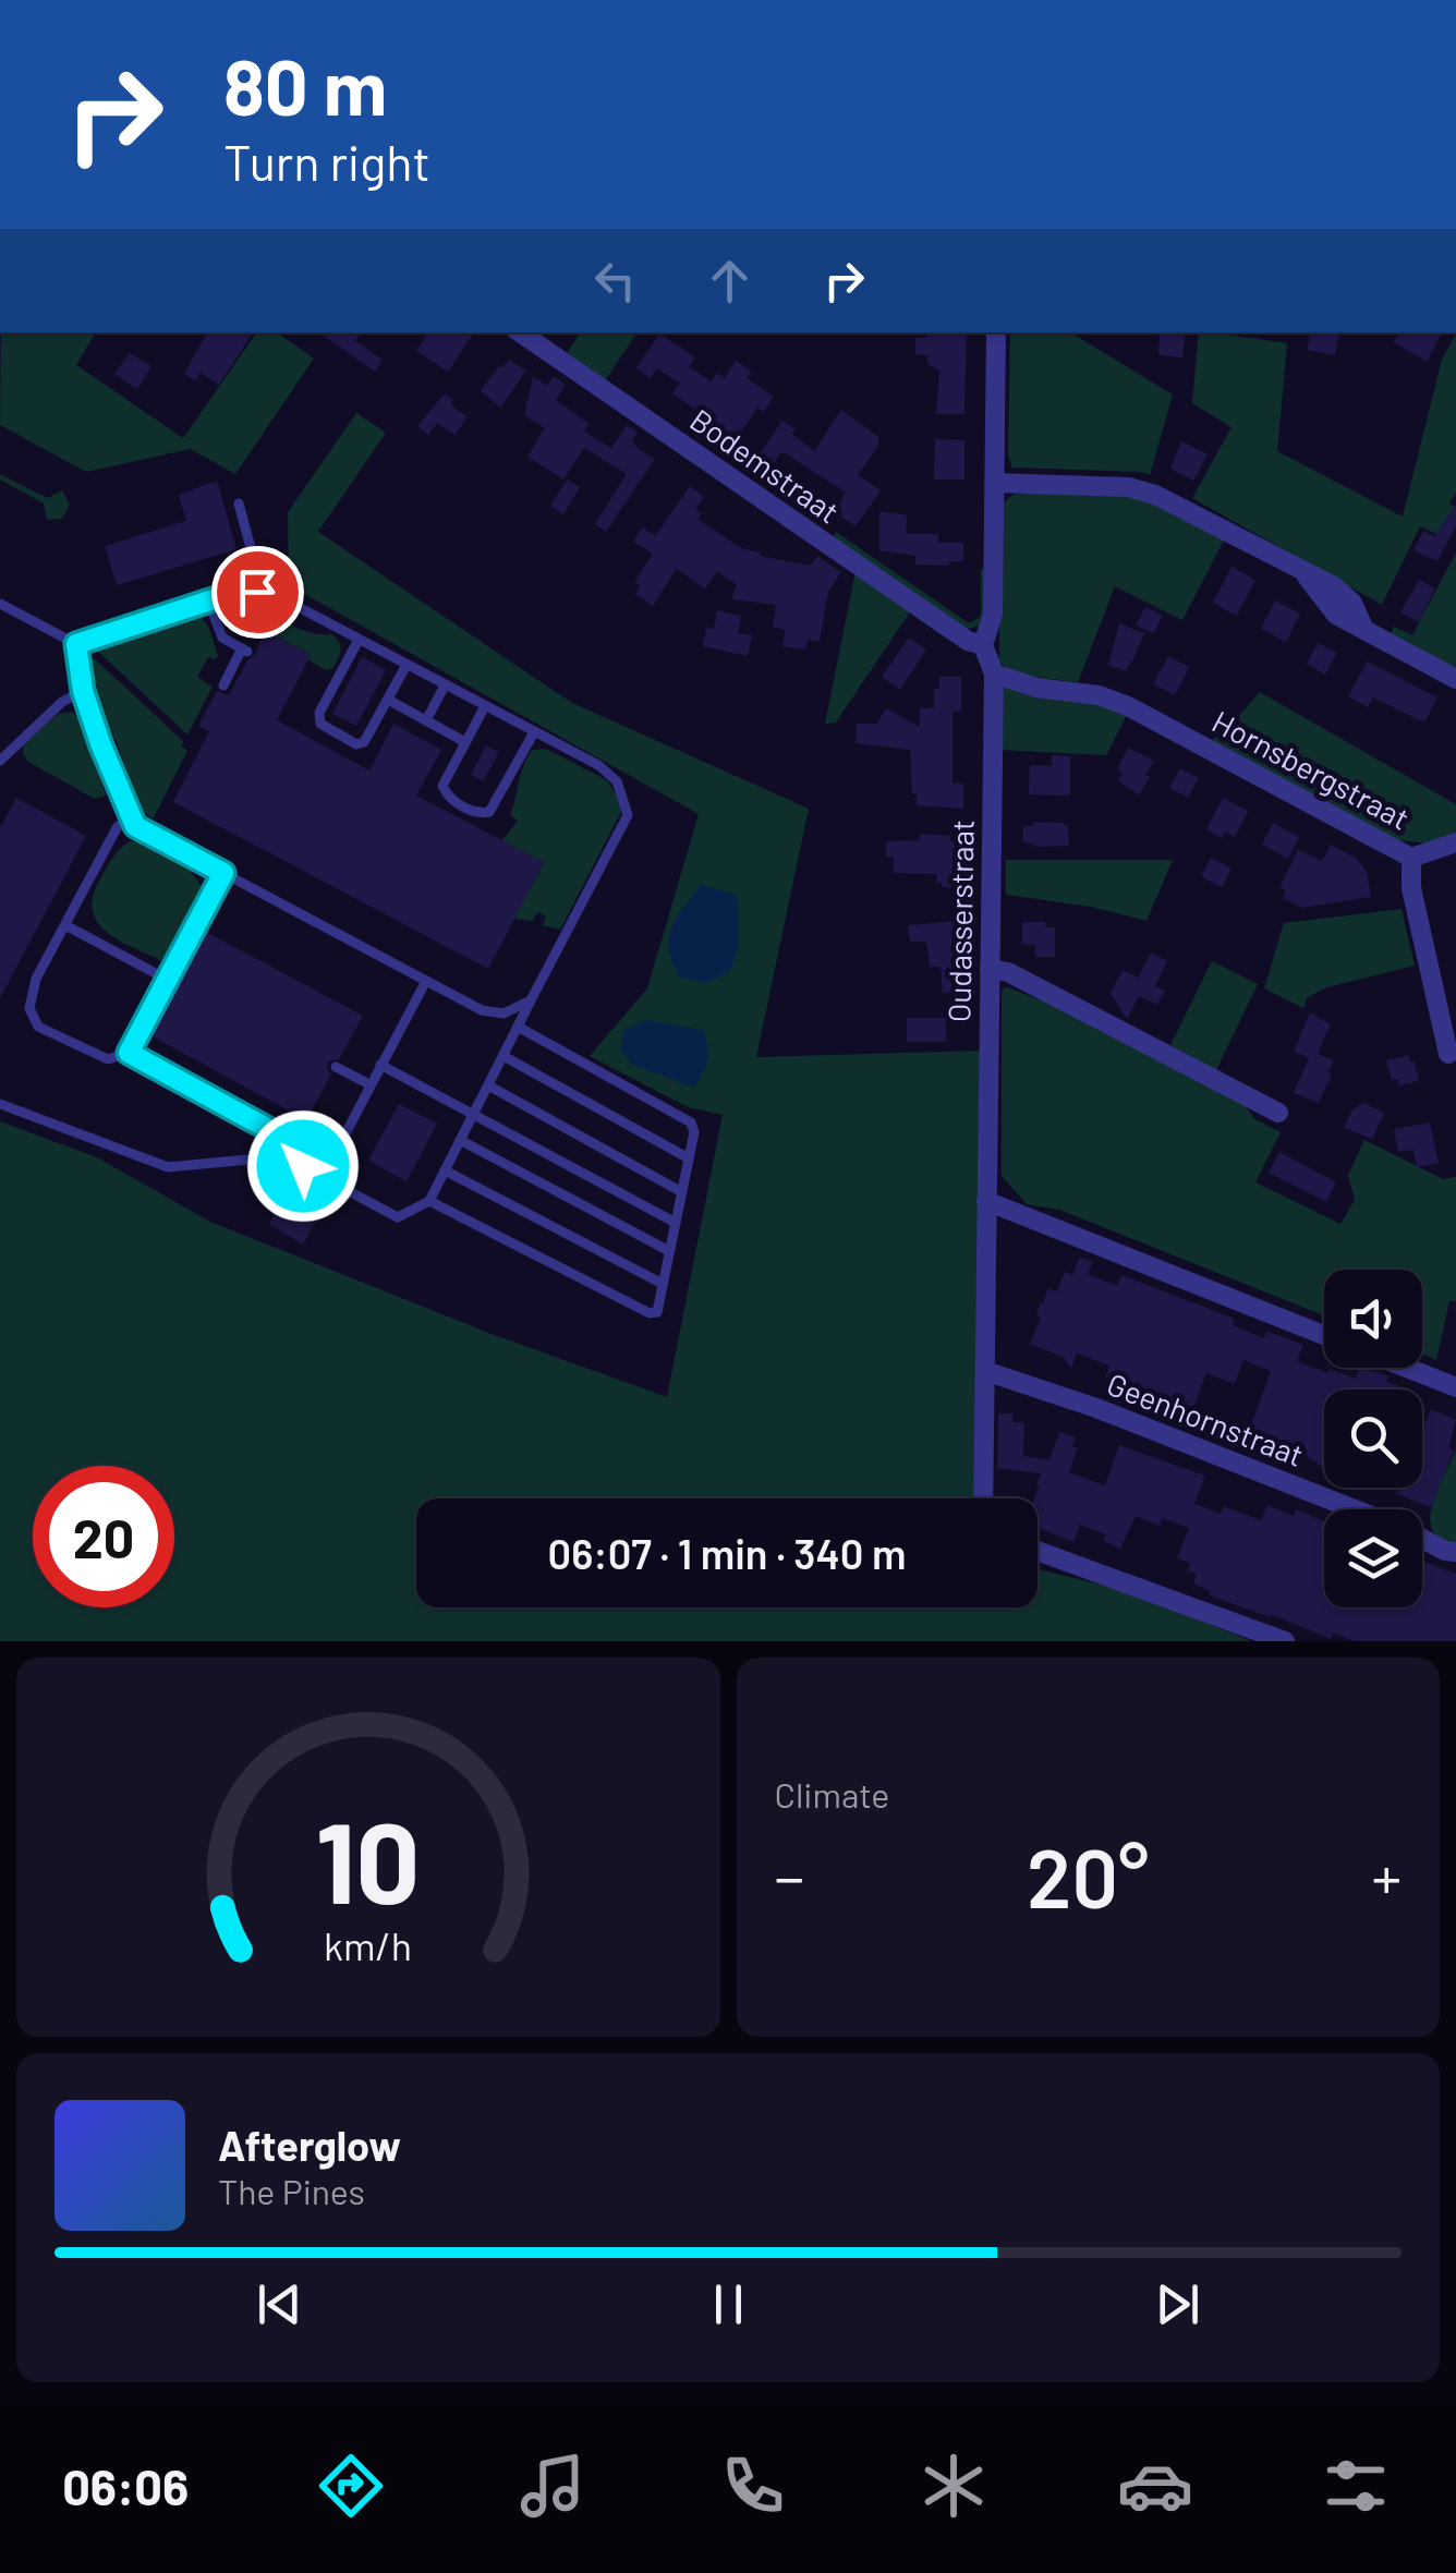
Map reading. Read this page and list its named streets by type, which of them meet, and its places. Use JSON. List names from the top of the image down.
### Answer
{
  "streets": {
    "street": [
      "Bodemstraat",
      "Hornsbergstraat",
      "Oudasserstraat",
      "Geenhornstraat"
    ]
  },
  "crossings": [
    ["Bodemstraat", "Oudasserstraat"],
    ["Hornsbergstraat", "Oudasserstraat"],
    ["Oudasserstraat", "Geenhornstraat"]
  ],
  "page": {
    "turn": ["80 m", "Turn right"],
    "limit": "20",
    "trip": "06:07 · 1 min · 340 m",
    "tile": "Climate",
    "heat": ["−", "20°", "+"],
    "song": ["Afterglow", "The Pines"],
    "tabs": "06:06",
    "gauge": ["10", "km/h"]
  }
}
